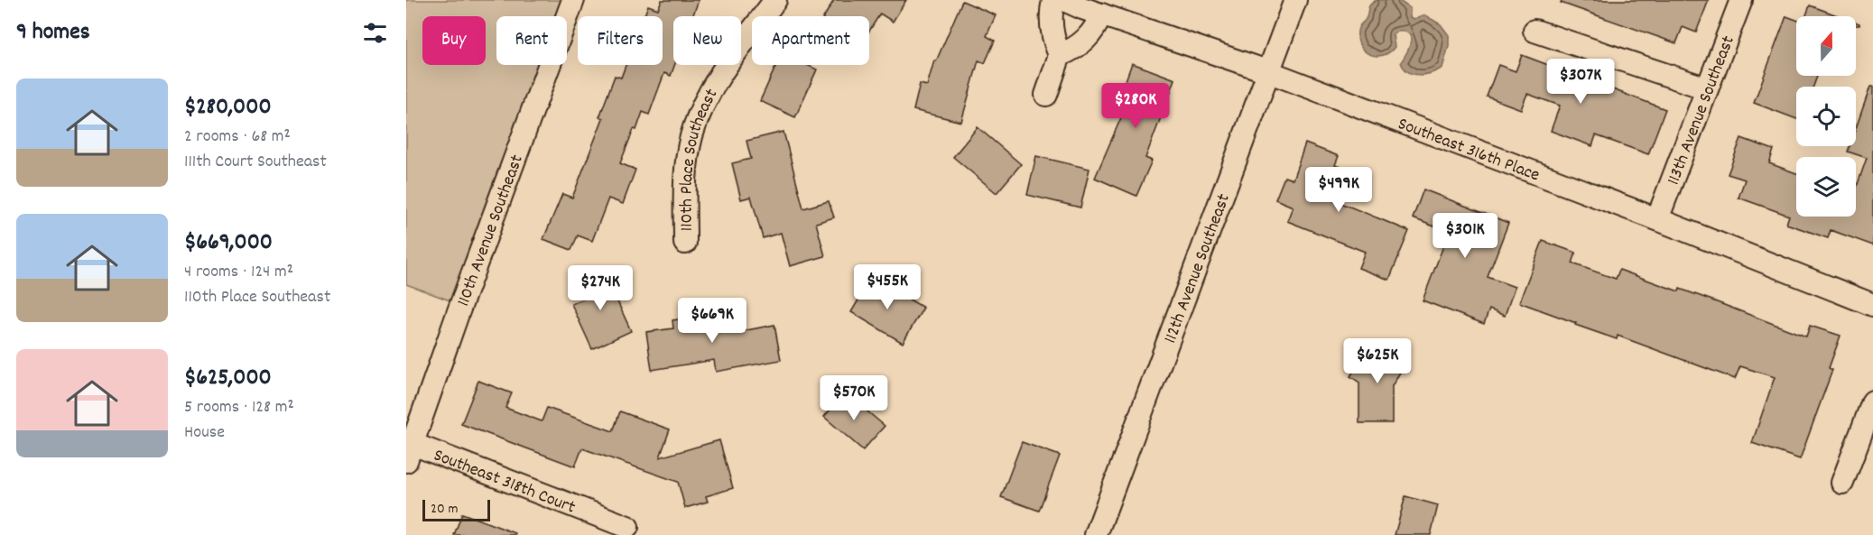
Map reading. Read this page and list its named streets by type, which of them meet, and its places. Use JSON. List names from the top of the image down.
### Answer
{
  "streets": {
    "street": [
      "113th Avenue Southeast",
      "Southeast 316th Place",
      "110th Place Southeast",
      "110th Avenue Southeast",
      "112th Avenue Southeast",
      "Southeast 318th Court"
    ]
  },
  "crossings": [
    ["113th Avenue Southeast", "Southeast 316th Place"],
    ["Southeast 316th Place", "112th Avenue Southeast"],
    ["110th Avenue Southeast", "Southeast 318th Court"]
  ],
  "scale_bar": "20 m",
  "north": "top",
  "page": {
    "heading": "9 homes",
    "chip": [
      "Buy",
      "Rent",
      "Filters",
      "New",
      "Apartment"
    ],
    "price": [
      "$307K",
      "$280K",
      "$499K",
      "$301K",
      "$455K",
      "$274K",
      "$669K",
      "$625K",
      "$570K"
    ],
    "list": [
      {
        "name": "$280,000",
        "note": "2 rooms · 68 m² · 111th Court Southeast"
      },
      {
        "name": "$669,000",
        "note": "4 rooms · 124 m² · 110th Place Southeast"
      },
      {
        "name": "$625,000",
        "note": "5 rooms · 128 m² · House"
      }
    ],
    "scale": "20 m"
  }
}
